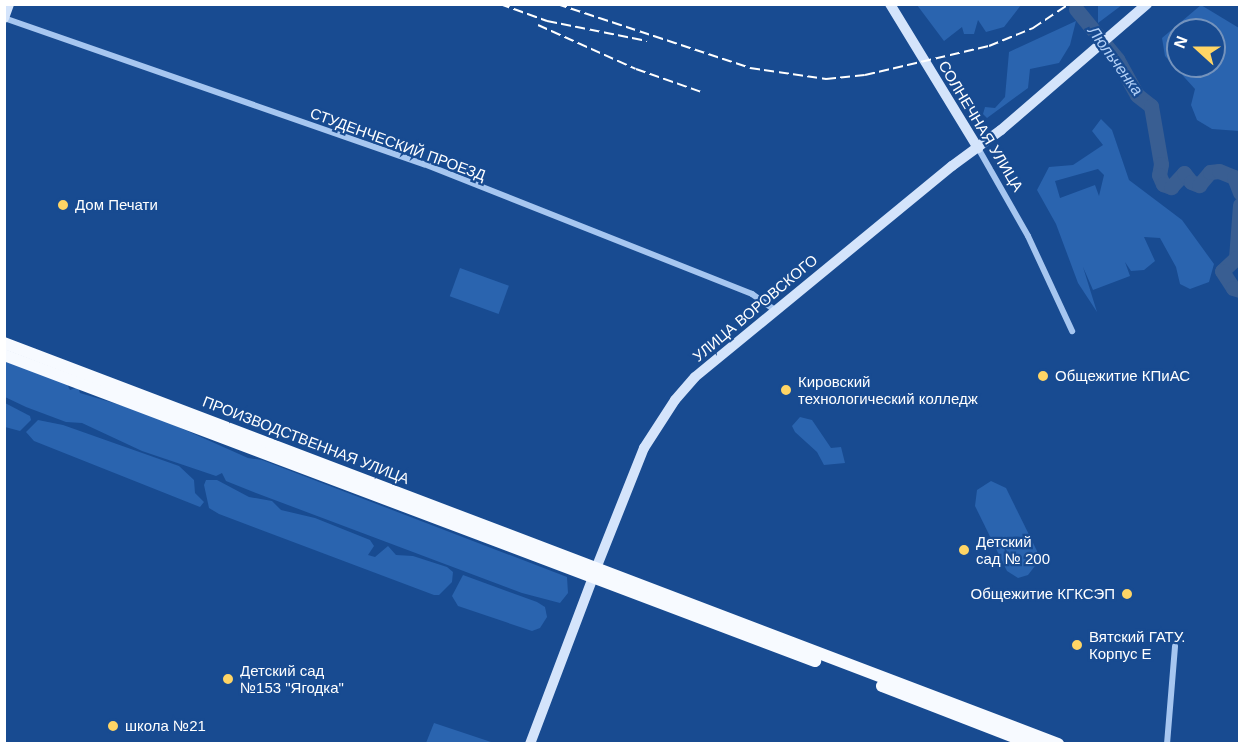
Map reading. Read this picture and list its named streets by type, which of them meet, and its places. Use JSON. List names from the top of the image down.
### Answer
{
  "streets": {
    "highway": ["ПРОИЗВОДСТВЕННАЯ УЛИЦА"],
    "main road": ["СОЛНЕЧНАЯ УЛИЦА", "УЛИЦА ВОРОВСКОГО"],
    "street": ["СТУДЕНЧЕСКИЙ ПРОЕЗД"]
  },
  "crossings": [
    ["СОЛНЕЧНАЯ УЛИЦА", "УЛИЦА ВОРОВСКОГО"],
    ["СТУДЕНЧЕСКИЙ ПРОЕЗД", "УЛИЦА ВОРОВСКОГО"],
    ["УЛИЦА ВОРОВСКОГО", "ПРОИЗВОДСТВЕННАЯ УЛИЦА"]
  ],
  "water": ["Люльченка"],
  "places": [
    "Дом Печати",
    "Общежитие КПиАС",
    "Кировский технологический колледж",
    "Детский сад № 200",
    "Общежитие КГКСЭП",
    "Вятский ГАТУ. Корпус Е",
    "Детский сад №153 \"Ягодка\"",
    "школа №21"
  ],
  "north": "left"
}
